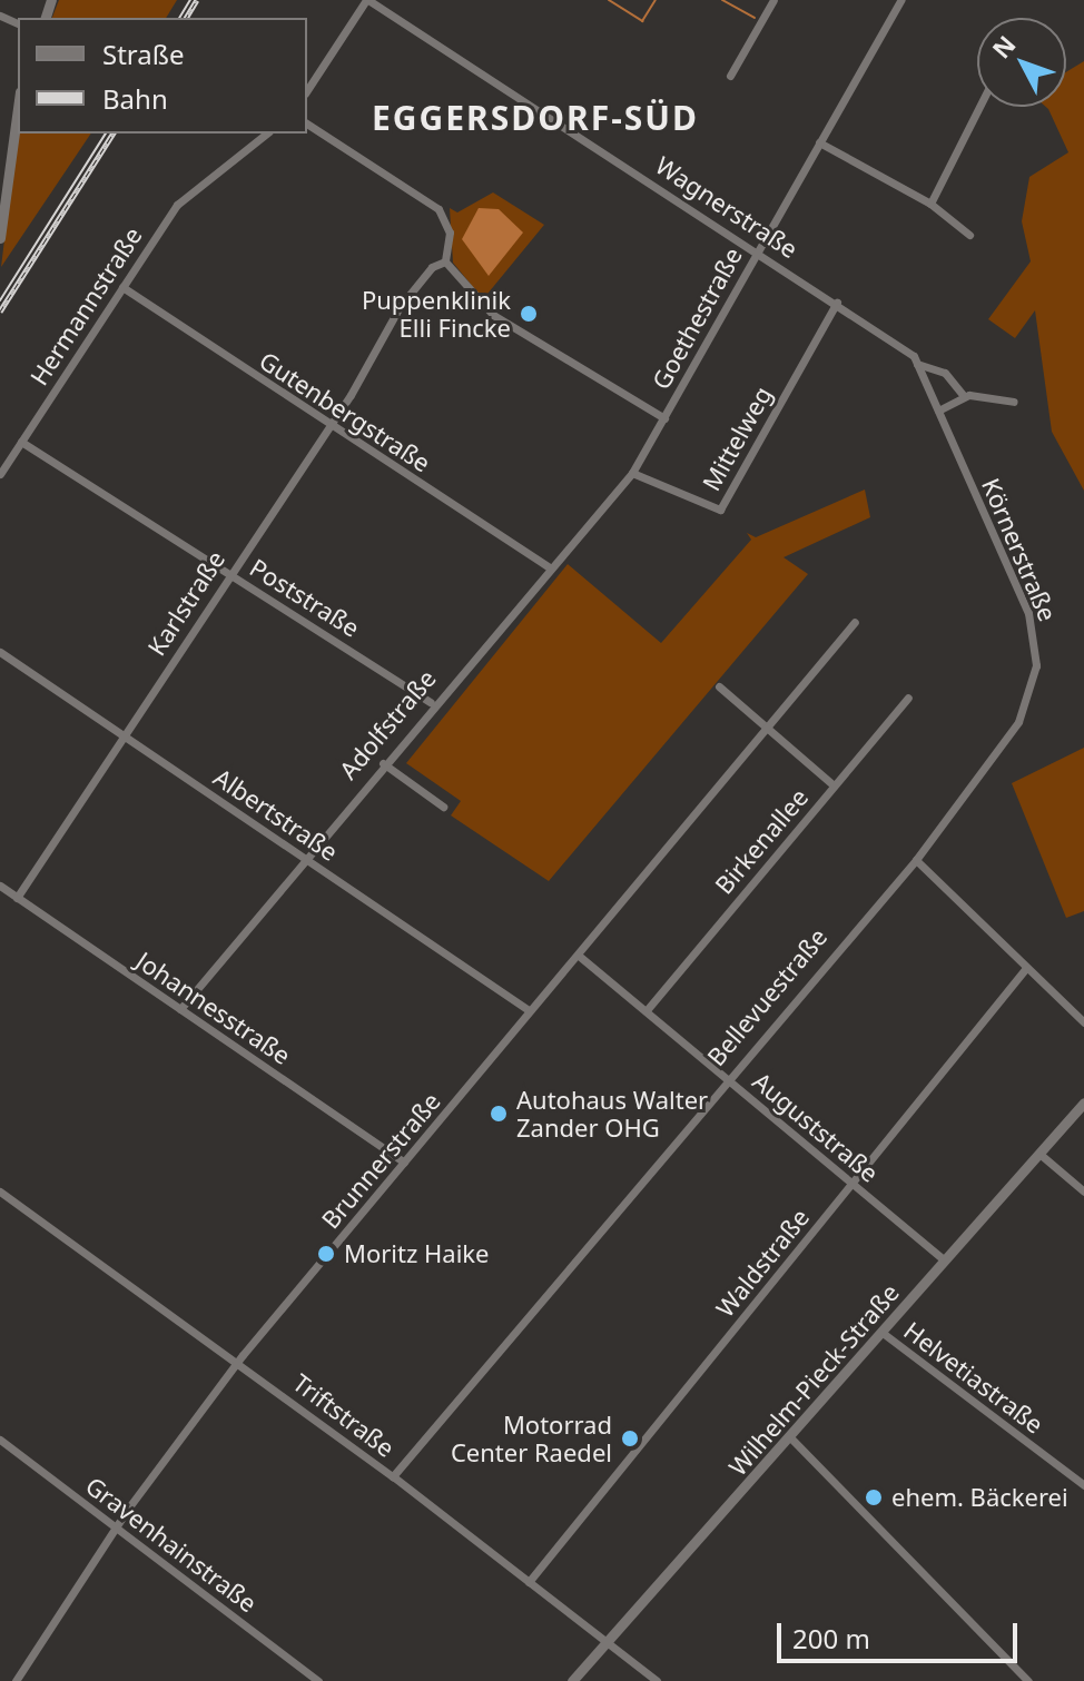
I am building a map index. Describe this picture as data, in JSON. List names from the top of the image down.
{
  "streets": {
    "street": [
      "Wagnerstraße",
      "Hermannstraße",
      "Goethestraße",
      "Gutenbergstraße",
      "Mittelweg",
      "Körnerstraße",
      "Poststraße",
      "Karlstraße",
      "Adolfstraße",
      "Albertstraße",
      "Birkenallee",
      "Bellevuestraße",
      "Johannesstraße",
      "Auguststraße",
      "Brunnerstraße",
      "Waldstraße",
      "Helvetiastraße",
      "Wilhelm-Pieck-Straße",
      "Triftstraße",
      "Gravenhainstraße"
    ]
  },
  "crossings": [
    ["Wagnerstraße", "Goethestraße"],
    ["Wagnerstraße", "Mittelweg"],
    ["Wagnerstraße", "Körnerstraße"],
    ["Hermannstraße", "Gutenbergstraße"],
    ["Hermannstraße", "Poststraße"],
    ["Goethestraße", "Mittelweg"],
    ["Goethestraße", "Adolfstraße"],
    ["Gutenbergstraße", "Karlstraße"],
    ["Gutenbergstraße", "Adolfstraße"],
    ["Mittelweg", "Adolfstraße"],
    ["Körnerstraße", "Bellevuestraße"],
    ["Poststraße", "Karlstraße"],
    ["Poststraße", "Adolfstraße"],
    ["Karlstraße", "Albertstraße"],
    ["Karlstraße", "Johannesstraße"],
    ["Adolfstraße", "Albertstraße"],
    ["Adolfstraße", "Johannesstraße"],
    ["Albertstraße", "Brunnerstraße"],
    ["Birkenallee", "Auguststraße"],
    ["Bellevuestraße", "Auguststraße"],
    ["Bellevuestraße", "Triftstraße"],
    ["Johannesstraße", "Brunnerstraße"],
    ["Auguststraße", "Brunnerstraße"],
    ["Auguststraße", "Waldstraße"],
    ["Auguststraße", "Wilhelm-Pieck-Straße"],
    ["Brunnerstraße", "Triftstraße"],
    ["Brunnerstraße", "Gravenhainstraße"],
    ["Waldstraße", "Triftstraße"],
    ["Helvetiastraße", "Wilhelm-Pieck-Straße"],
    ["Wilhelm-Pieck-Straße", "Triftstraße"]
  ],
  "districts": ["EGGERSDORF-SÜD"],
  "places": [
    "Puppenklinik Elli Fincke",
    "Autohaus Walter Zander OHG",
    "Moritz Haike",
    "Motorrad Center Raedel",
    "ehem. Bäckerei"
  ],
  "legend": ["Straße", "Bahn"],
  "scale_bar": "200 m",
  "north": "top left"
}
